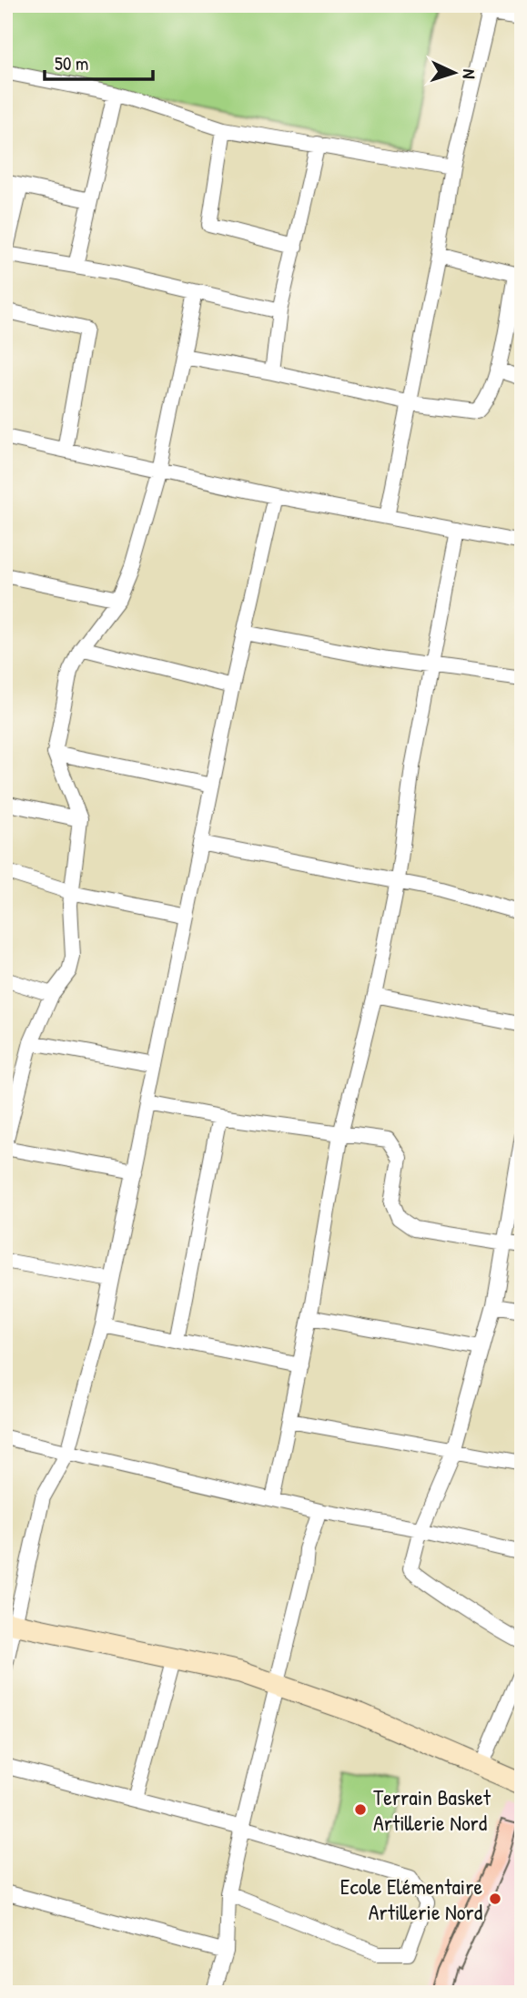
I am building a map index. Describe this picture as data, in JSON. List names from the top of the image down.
{
  "places": ["Terrain Basket Artillerie Nord", "Ecole Elémentaire Artillerie Nord"],
  "scale_bar": "50 m",
  "north": "right"
}
